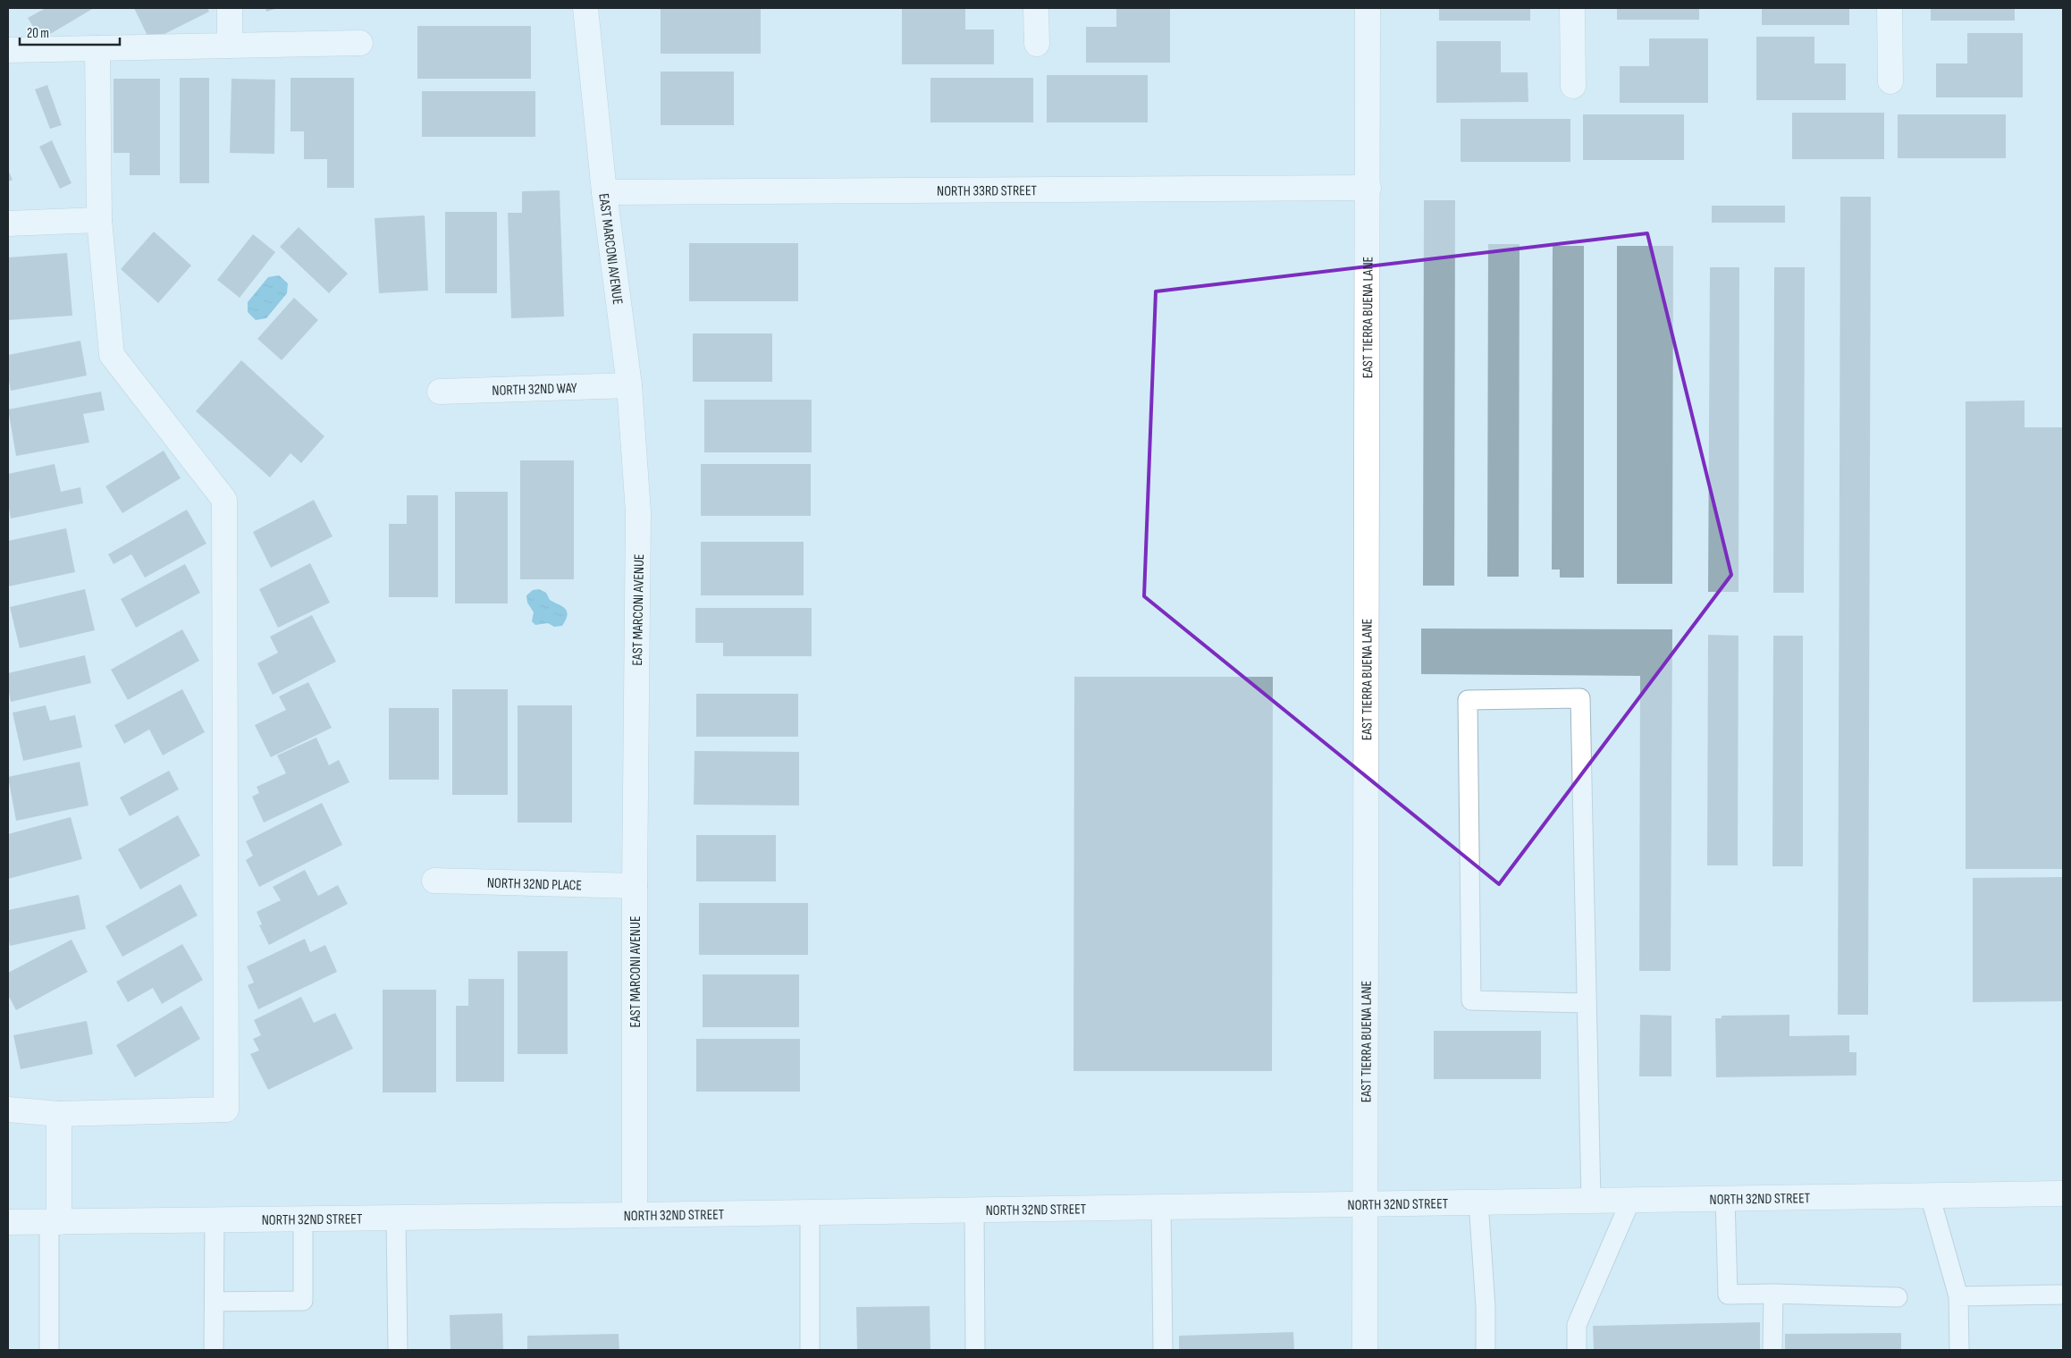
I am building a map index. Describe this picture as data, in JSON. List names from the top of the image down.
{
  "streets": {
    "street": [
      "NORTH 33RD STREET",
      "EAST MARCONI AVENUE",
      "EAST TIERRA BUENA LANE",
      "NORTH 32ND WAY",
      "NORTH 32ND PLACE",
      "NORTH 32ND STREET"
    ]
  },
  "crossings": [
    ["NORTH 33RD STREET", "EAST MARCONI AVENUE"],
    ["NORTH 33RD STREET", "EAST TIERRA BUENA LANE"],
    ["EAST MARCONI AVENUE", "NORTH 32ND WAY"],
    ["EAST MARCONI AVENUE", "NORTH 32ND PLACE"],
    ["EAST MARCONI AVENUE", "NORTH 32ND STREET"],
    ["EAST TIERRA BUENA LANE", "NORTH 32ND STREET"]
  ],
  "scale_bar": "20 m"
}
